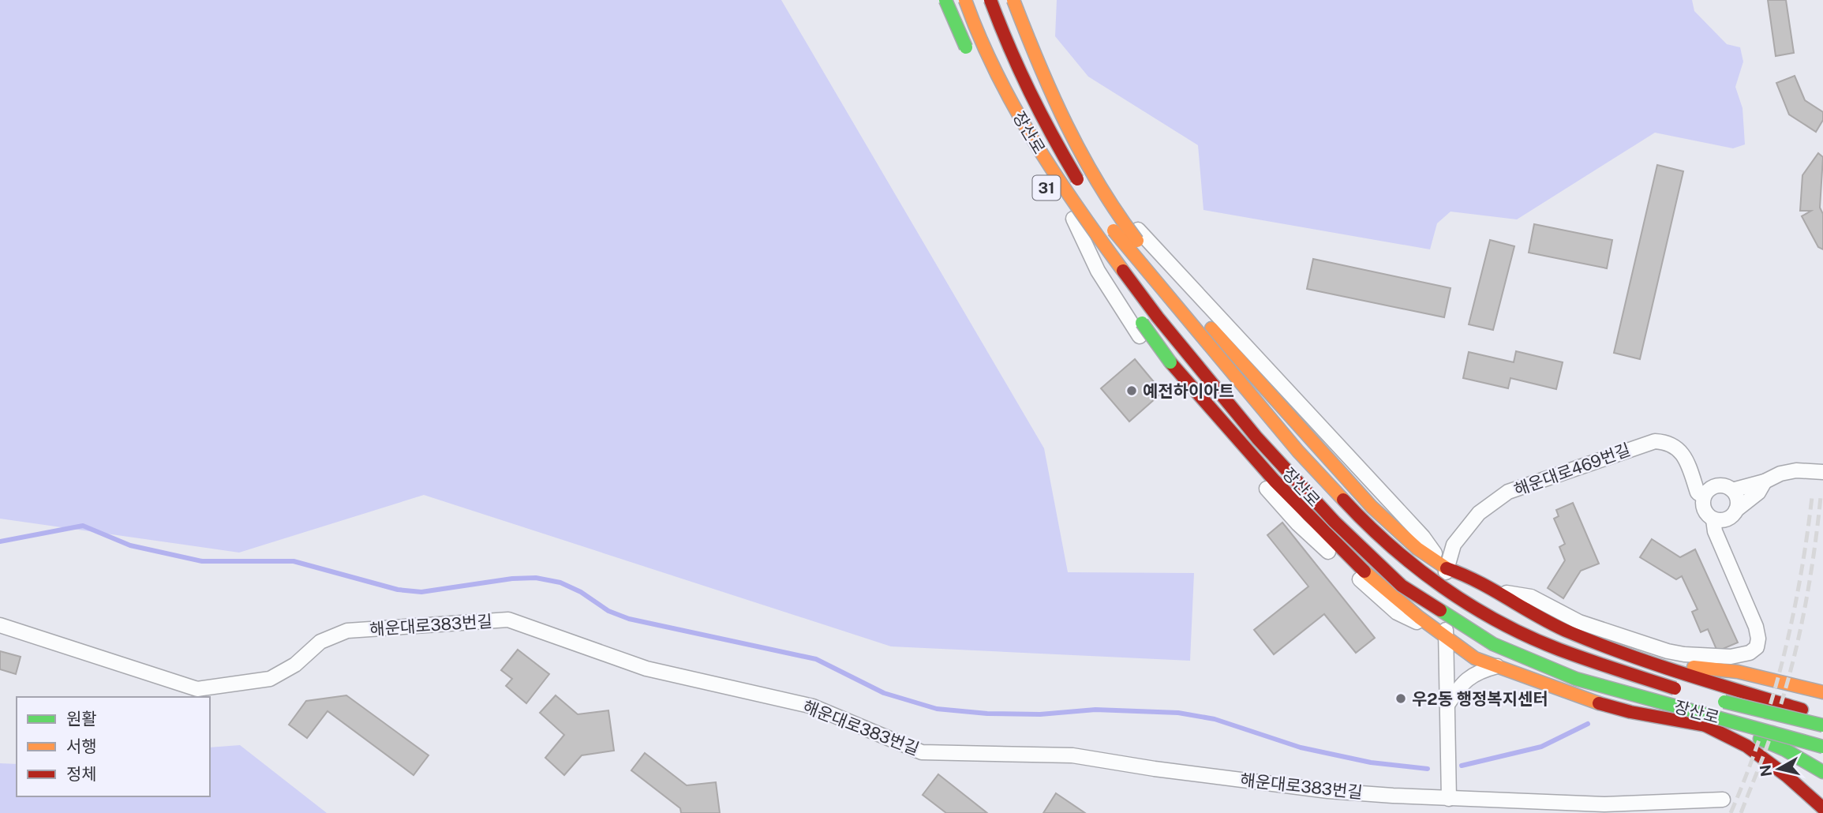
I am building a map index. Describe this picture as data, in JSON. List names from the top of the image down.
{
  "streets": {
    "main road": ["장산로", "31"],
    "street": ["해운대로469번길", "해운대로383번길"]
  },
  "crossings": [
    ["31", "해운대로469번길"],
    ["해운대로469번길", "해운대로383번길"]
  ],
  "places": ["예전하이아트", "우2동 행정복지센터"],
  "legend": ["원활", "서행", "정체"],
  "north": "left"
}
